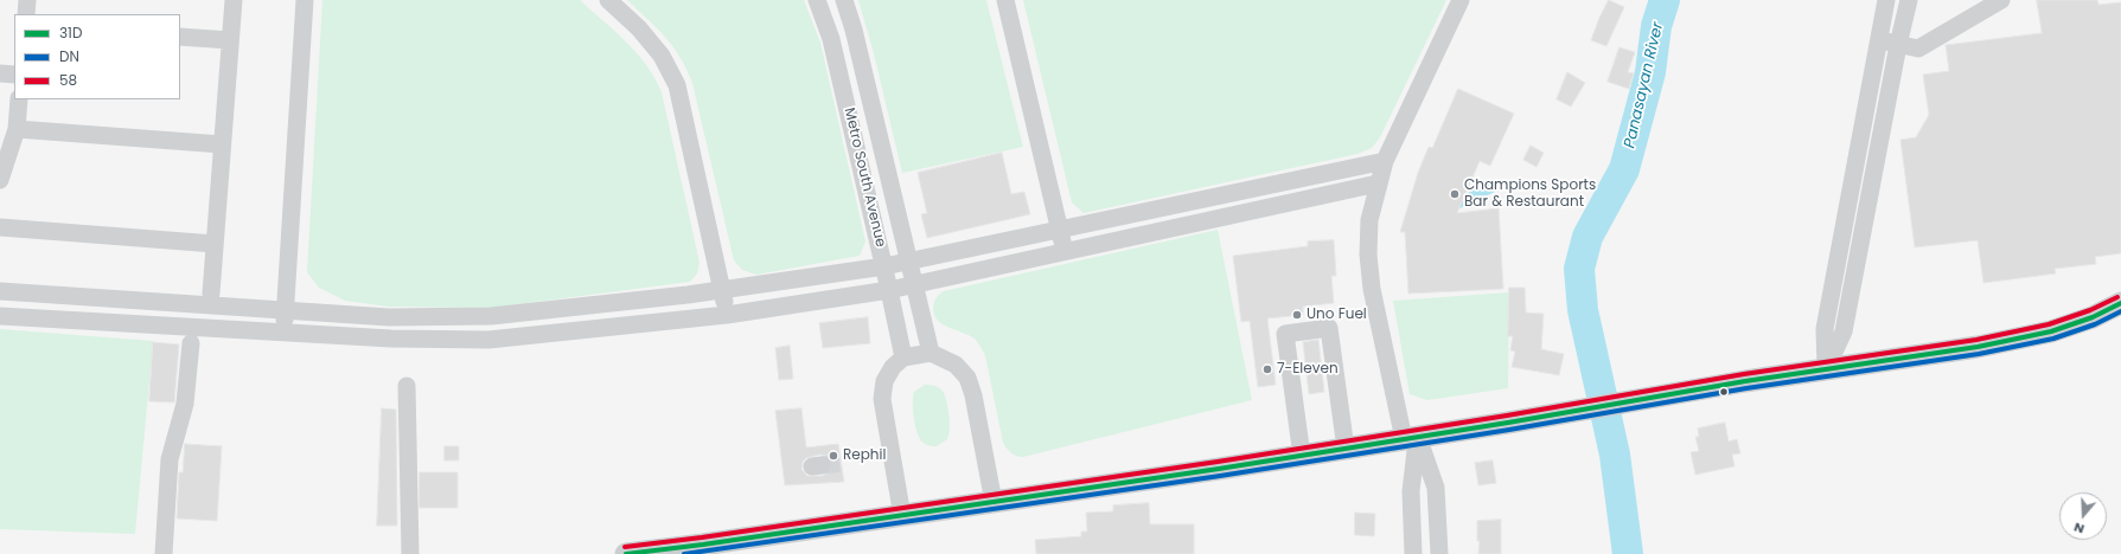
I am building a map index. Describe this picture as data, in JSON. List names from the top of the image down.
{
  "streets": {
    "street": ["Metro South Avenue"]
  },
  "water": ["Panasayan River"],
  "places": [
    "Champions Sports Bar & Restaurant",
    "Uno Fuel",
    "7-Eleven",
    "Rephil"
  ],
  "lines": ["transit line 58", "transit line 31D", "transit line DN"],
  "legend": ["31D", "DN", "58"],
  "north": "bottom"
}
